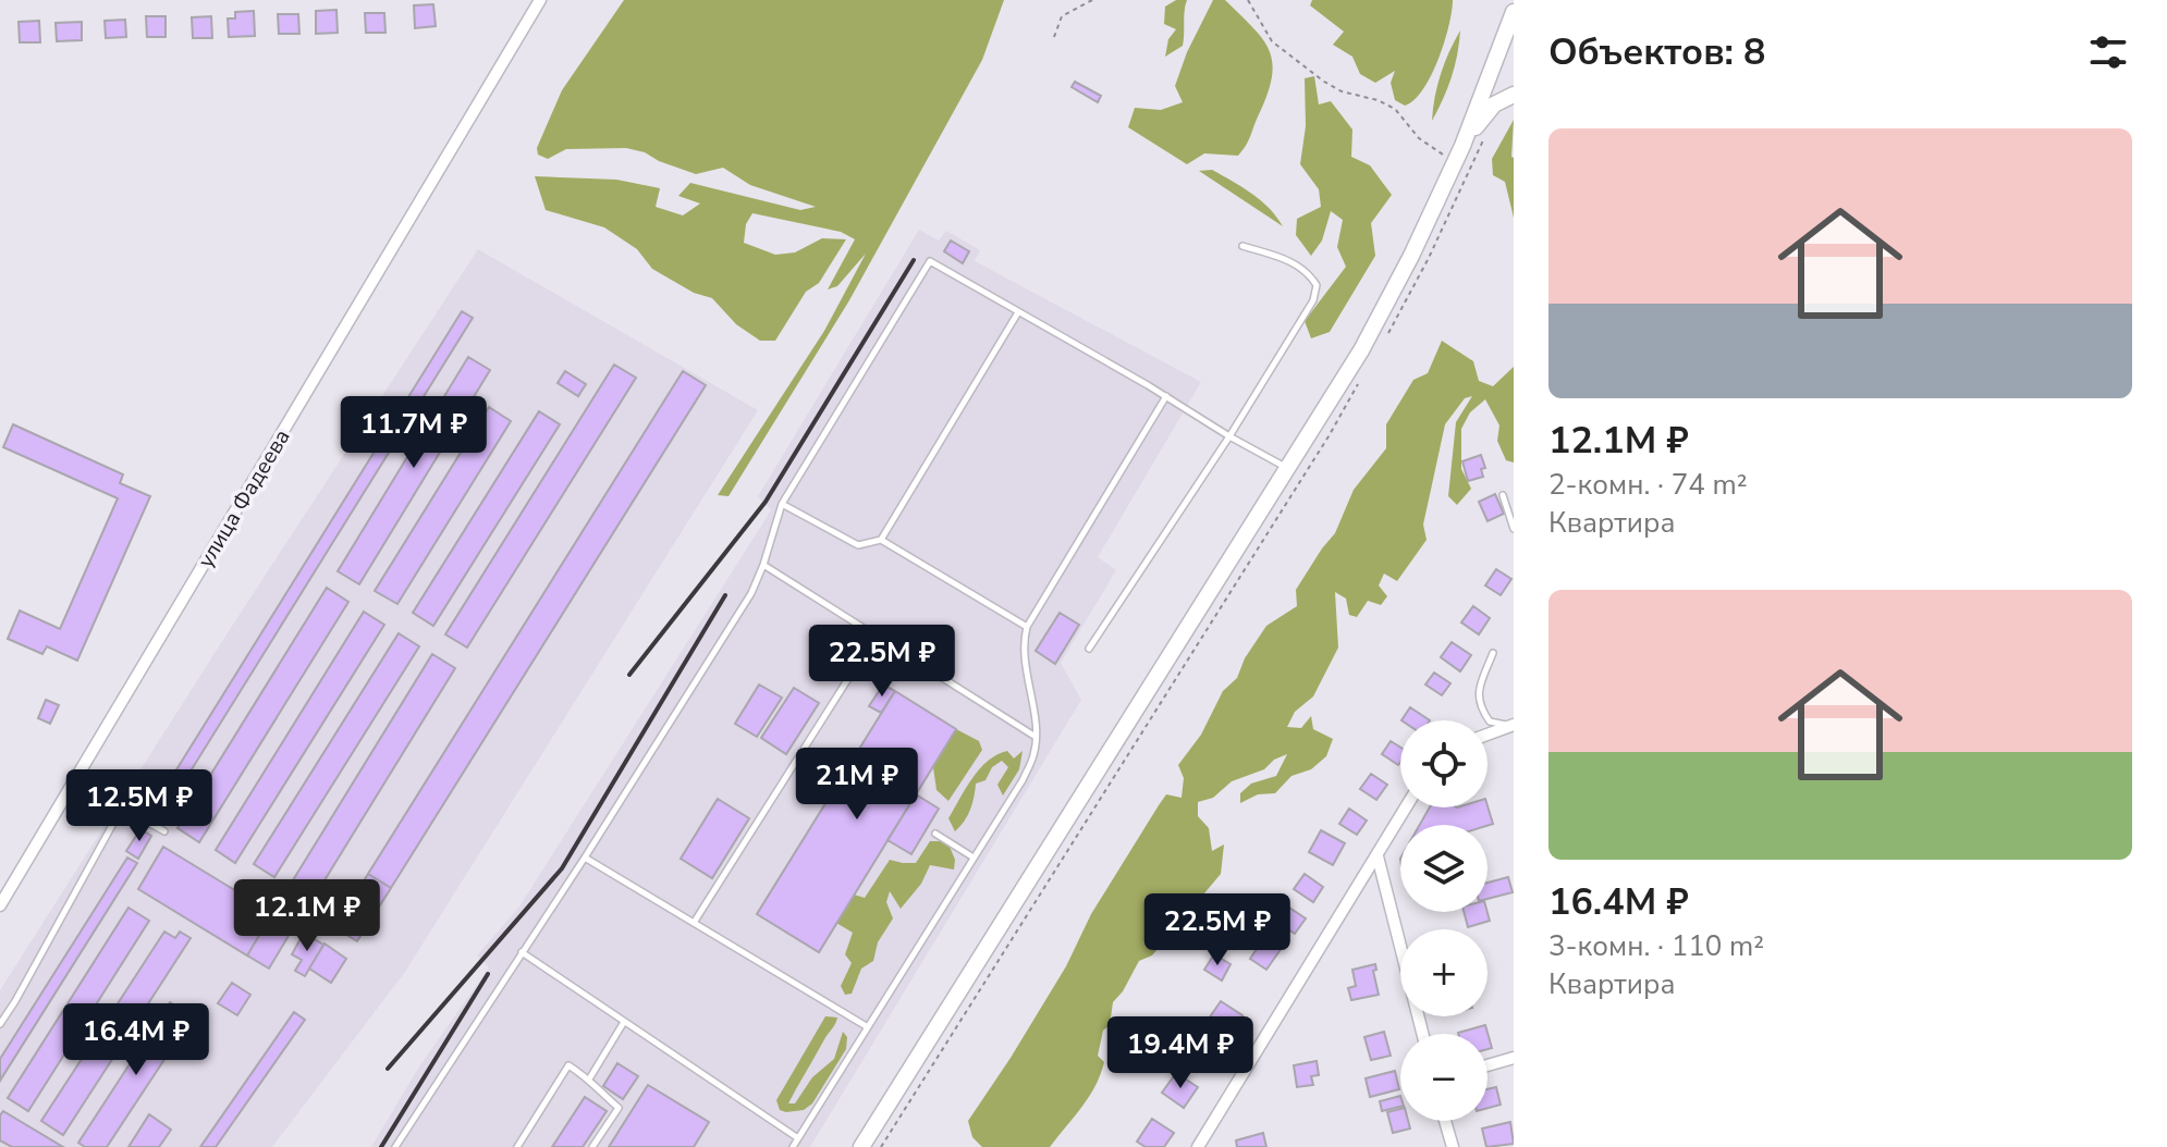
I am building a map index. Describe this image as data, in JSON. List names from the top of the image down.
{
  "streets": {
    "street": ["улица Фадеева"]
  },
  "page": {
    "heading": "Объектов: 8",
    "list": [
      {
        "name": "12.1M ₽",
        "note": "2-комн. · 74 m² · Квартира"
      },
      {
        "name": "16.4M ₽",
        "note": "3-комн. · 110 m² · Квартира"
      }
    ],
    "price": [
      "11.7M ₽",
      "22.5M ₽",
      "21M ₽",
      "12.5M ₽",
      "12.1M ₽",
      "22.5M ₽",
      "16.4M ₽",
      "19.4M ₽"
    ],
    "map_buttons": ["+", "−"]
  }
}
